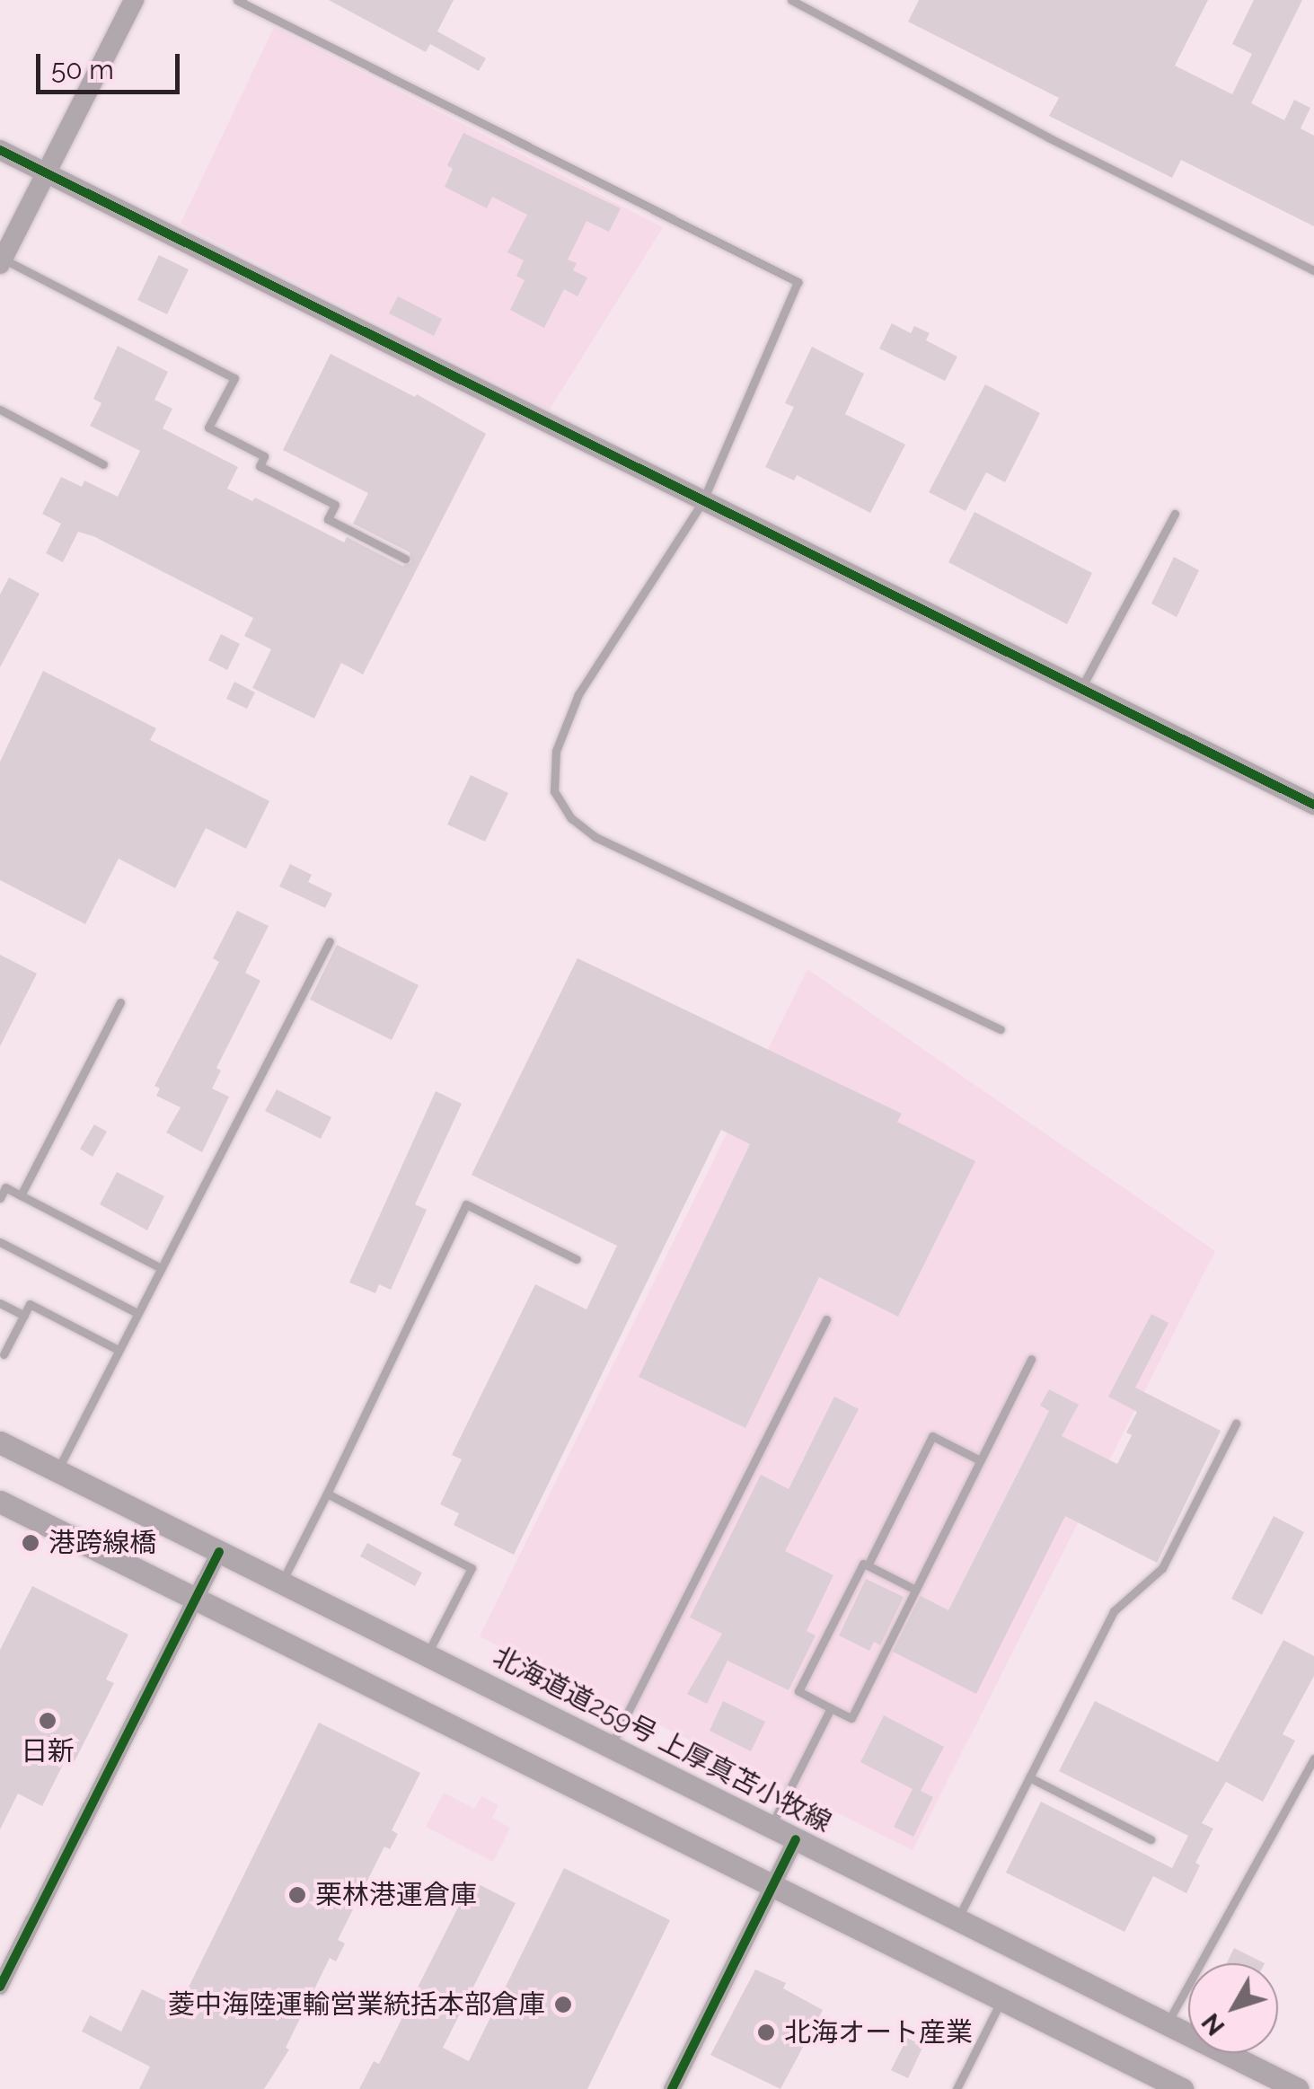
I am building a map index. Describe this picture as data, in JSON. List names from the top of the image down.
{
  "streets": {
    "main road": ["北海道道259号 上厚真苫小牧線"]
  },
  "places": [
    "港跨線橋",
    "日新",
    "栗林港運倉庫",
    "菱中海陸運輸営業統括本部倉庫",
    "北海オート産業"
  ],
  "scale_bar": "50 m",
  "north": "bottom left"
}
